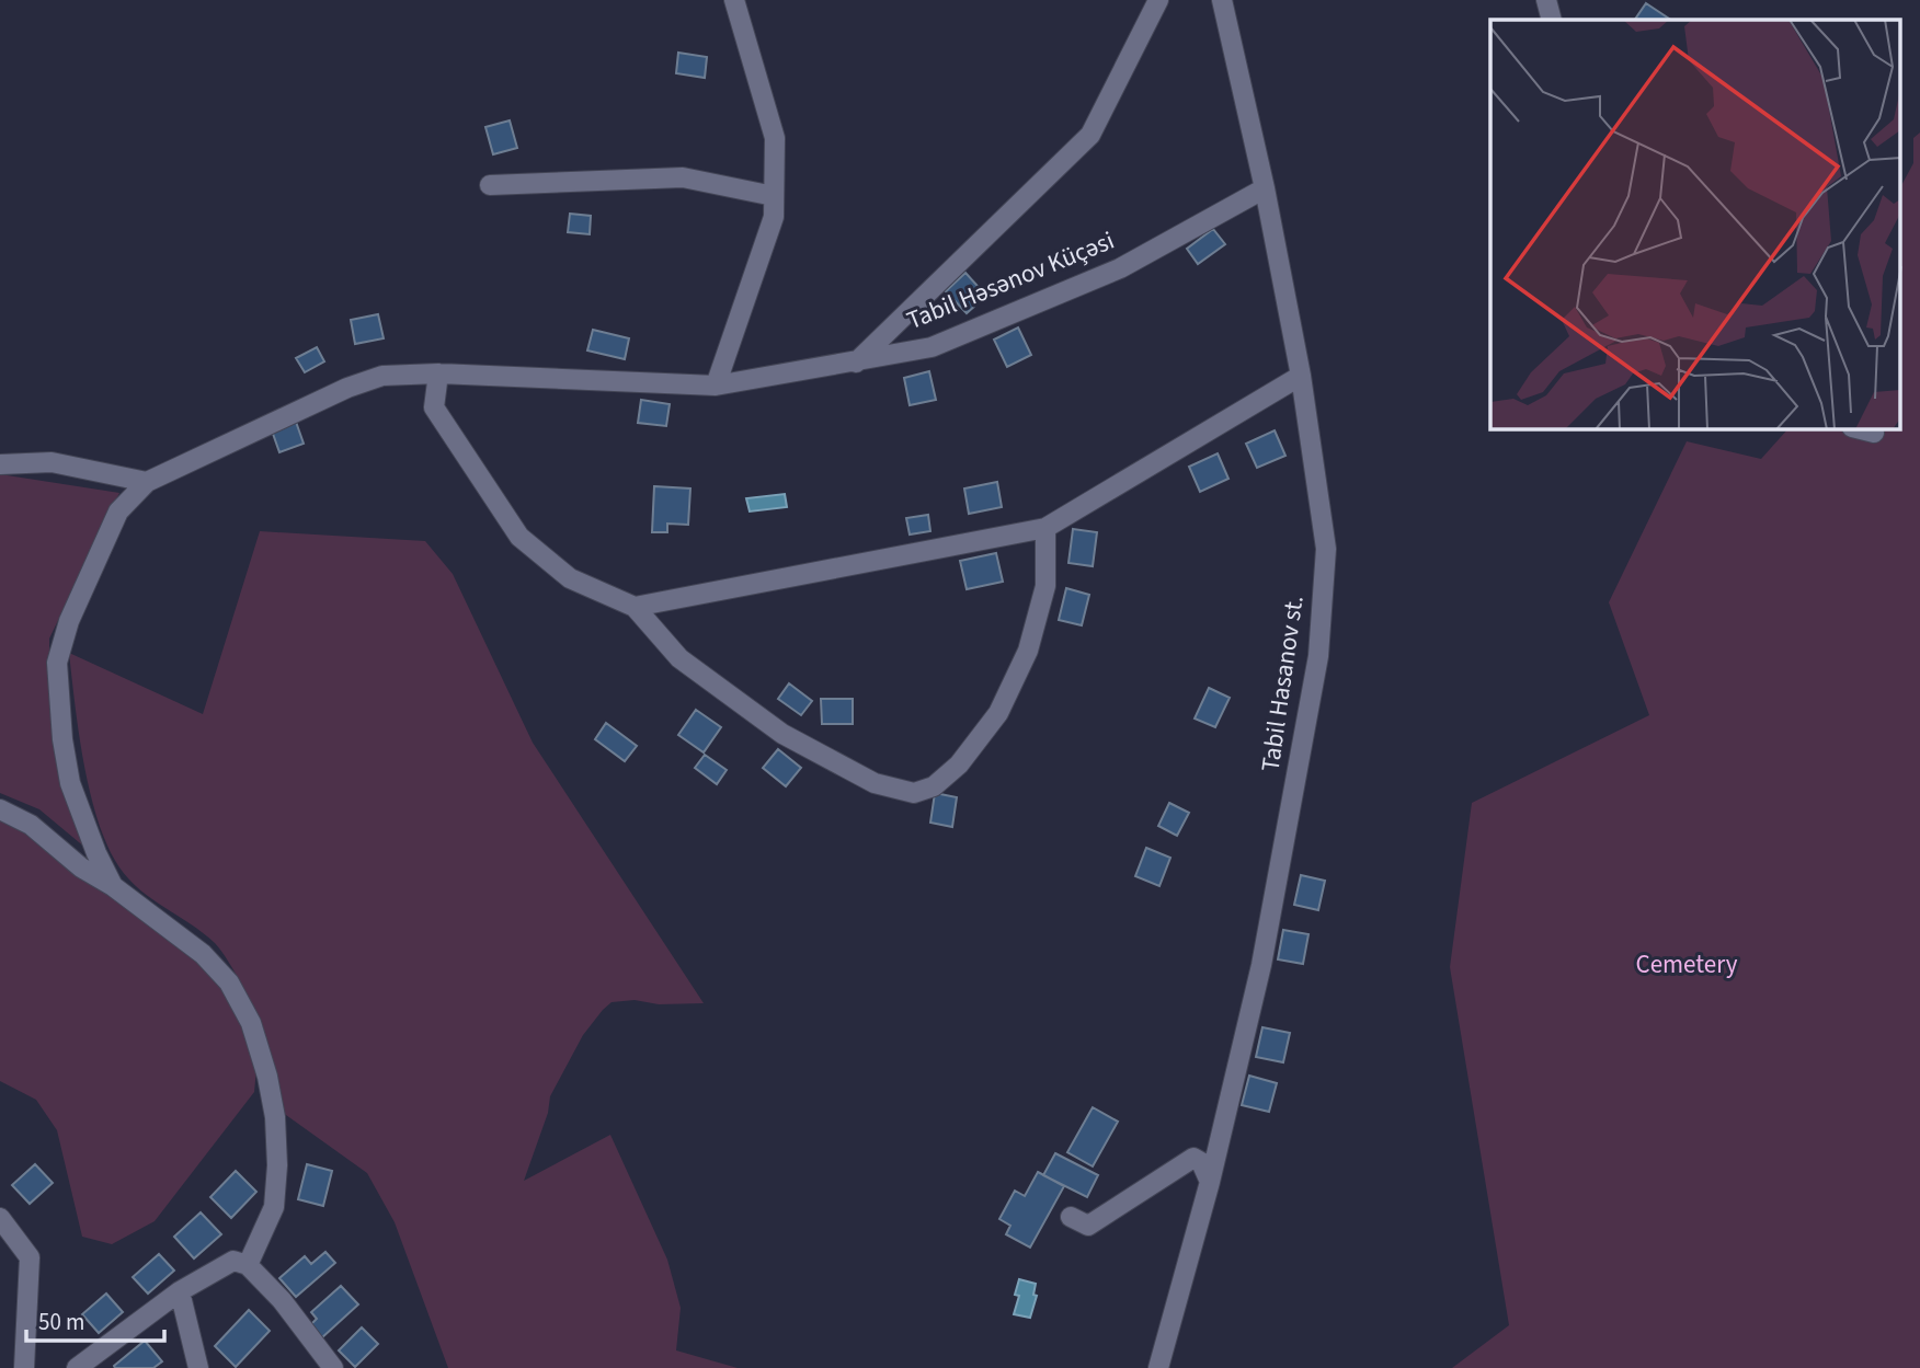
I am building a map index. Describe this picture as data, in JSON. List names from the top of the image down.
{
  "streets": {
    "street": ["Tabil Həsənov Küçəsi", "Tabil Hasanov st."]
  },
  "crossings": [
    ["Tabil Həsənov Küçəsi", "Tabil Hasanov st."]
  ],
  "parks": ["Cemetery"],
  "scale_bar": "50 m"
}
